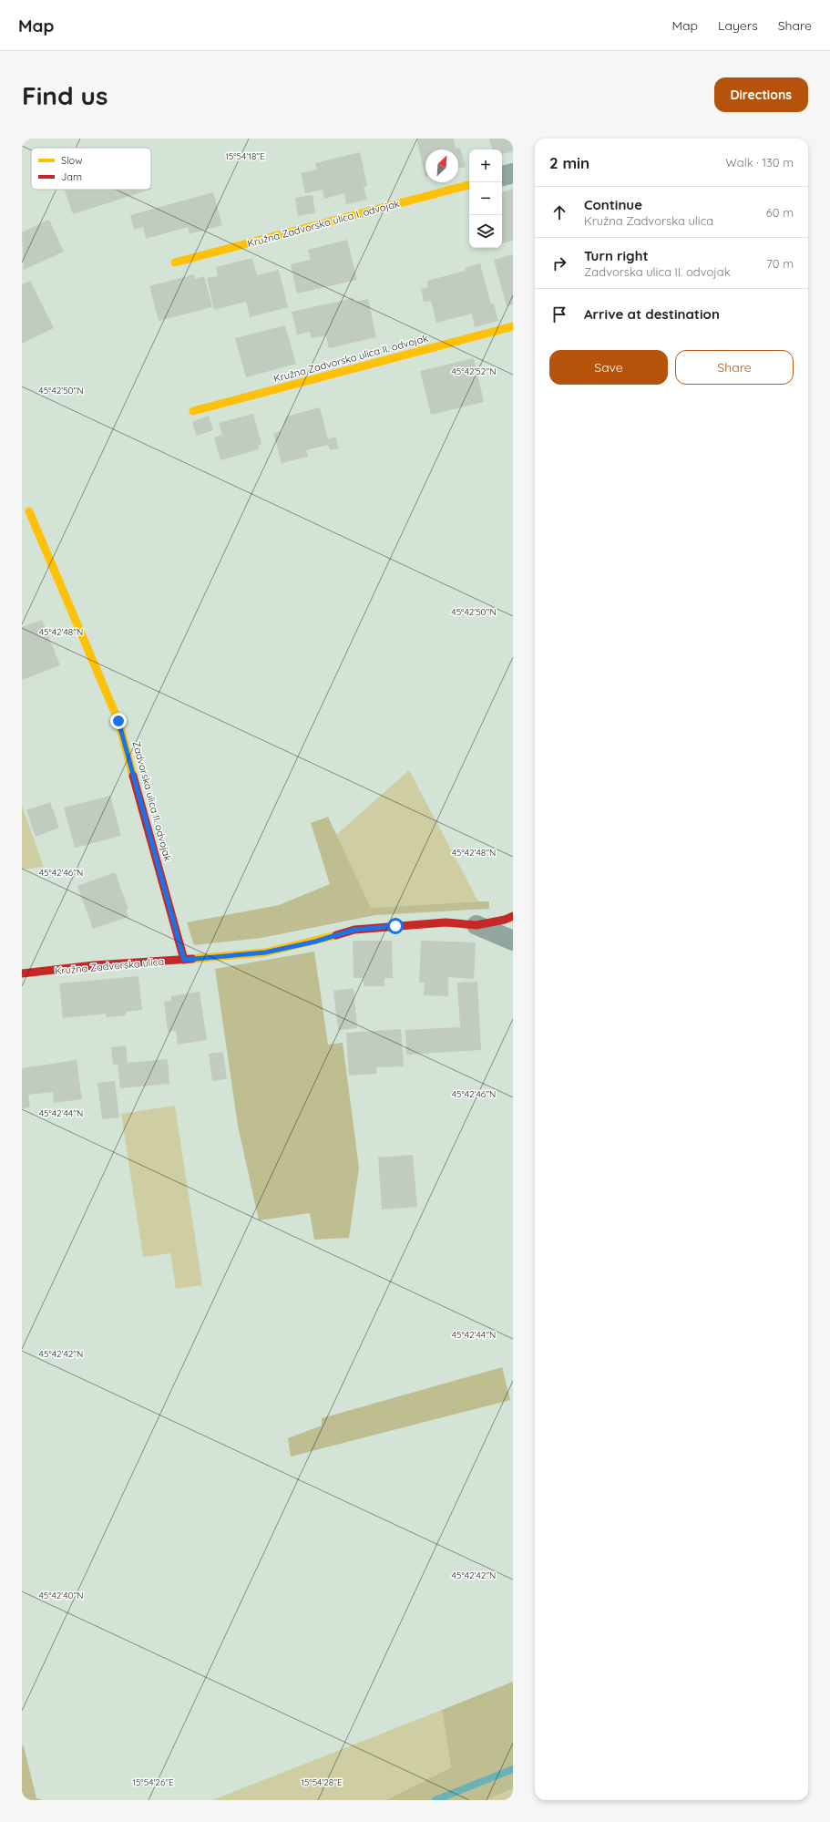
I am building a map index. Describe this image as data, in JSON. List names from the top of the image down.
{
  "streets": {
    "street": [
      "Kružna Zadvorska ulica I. odvojak",
      "Kružna Zadvorska ulica II. odvojak",
      "Zadvorska ulica II. odvojak",
      "Kružna Zadvorska ulica"
    ]
  },
  "crossings": [
    ["Zadvorska ulica II. odvojak", "Kružna Zadvorska ulica"]
  ],
  "legend": ["Slow", "Jam"],
  "north": "top right",
  "page": {
    "header": "Map",
    "nav": ["Map", "Layers", "Share"],
    "buttons": [
      "Directions",
      ["Save", "Share"]
    ],
    "title": "Find us",
    "heading": ["2 min", "Walk · 130 m"],
    "map_buttons": ["+", "−"],
    "list": [
      ["Continue", "Kružna Zadvorska ulica", "60 m"],
      ["Turn right", "Zadvorska ulica II. odvojak", "70 m"],
      "Arrive at destination"
    ]
  },
  "coordinates": [
    "15°54'18\"E",
    "45°42'52\"N",
    "45°42'50\"N",
    "45°42'48\"N",
    "45°42'46\"N",
    "45°42'44\"N",
    "45°42'42\"N",
    "45°42'40\"N",
    "15°54'26\"E",
    "15°54'28\"E"
  ]
}
